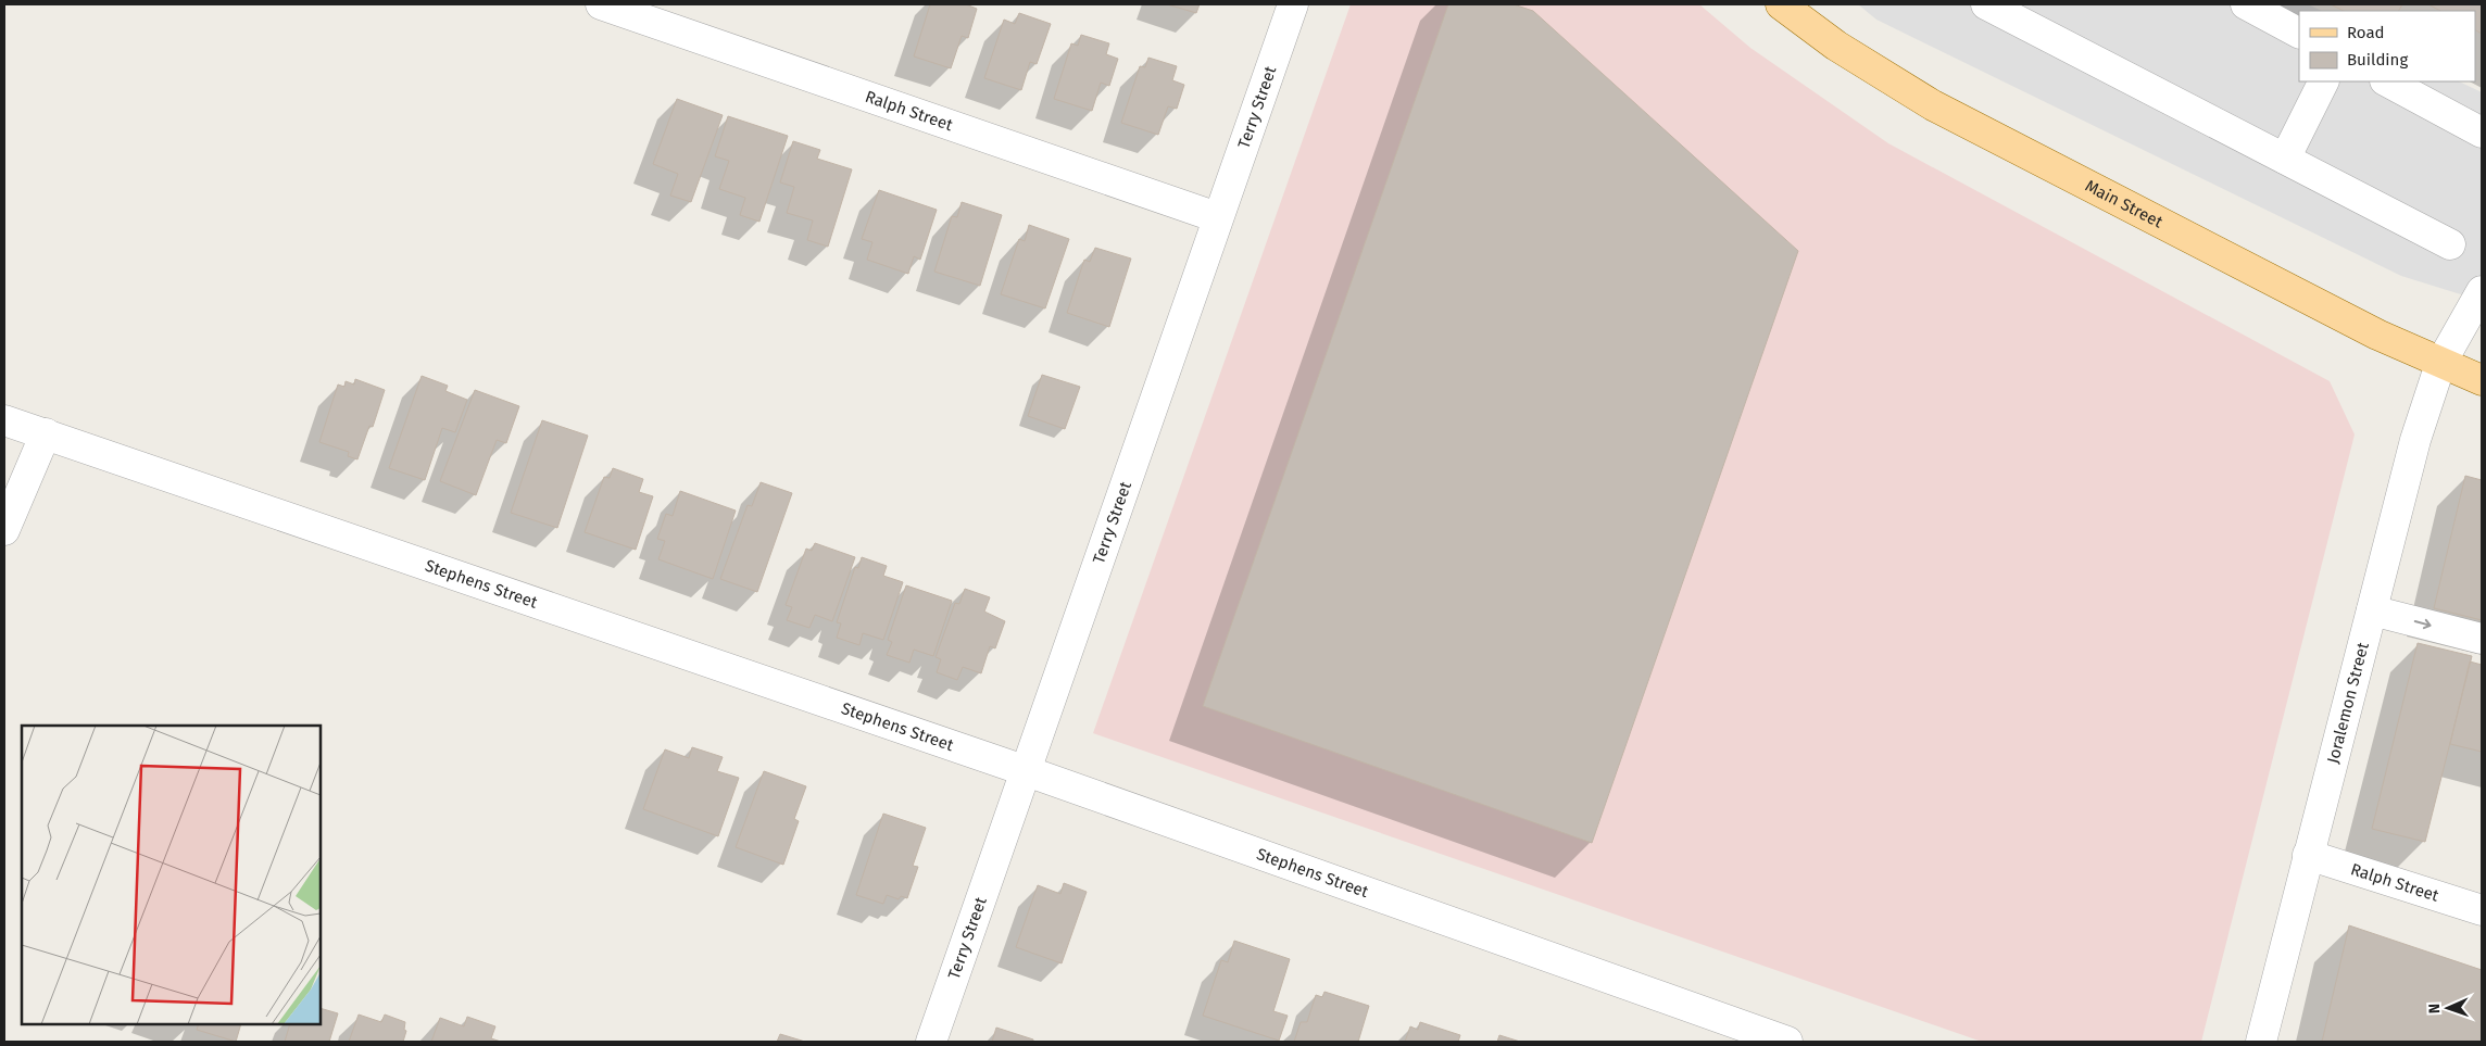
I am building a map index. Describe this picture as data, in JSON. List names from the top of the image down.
{
  "streets": {
    "main road": ["Main Street"],
    "street": [
      "Terry Street",
      "Ralph Street",
      "Stephens Street",
      "Joralemon Street"
    ]
  },
  "crossings": [
    ["Terry Street", "Ralph Street"],
    ["Terry Street", "Stephens Street"],
    ["Ralph Street", "Joralemon Street"],
    ["Main Street", "Joralemon Street"]
  ],
  "legend": ["Road", "Building"],
  "north": "left"
}
